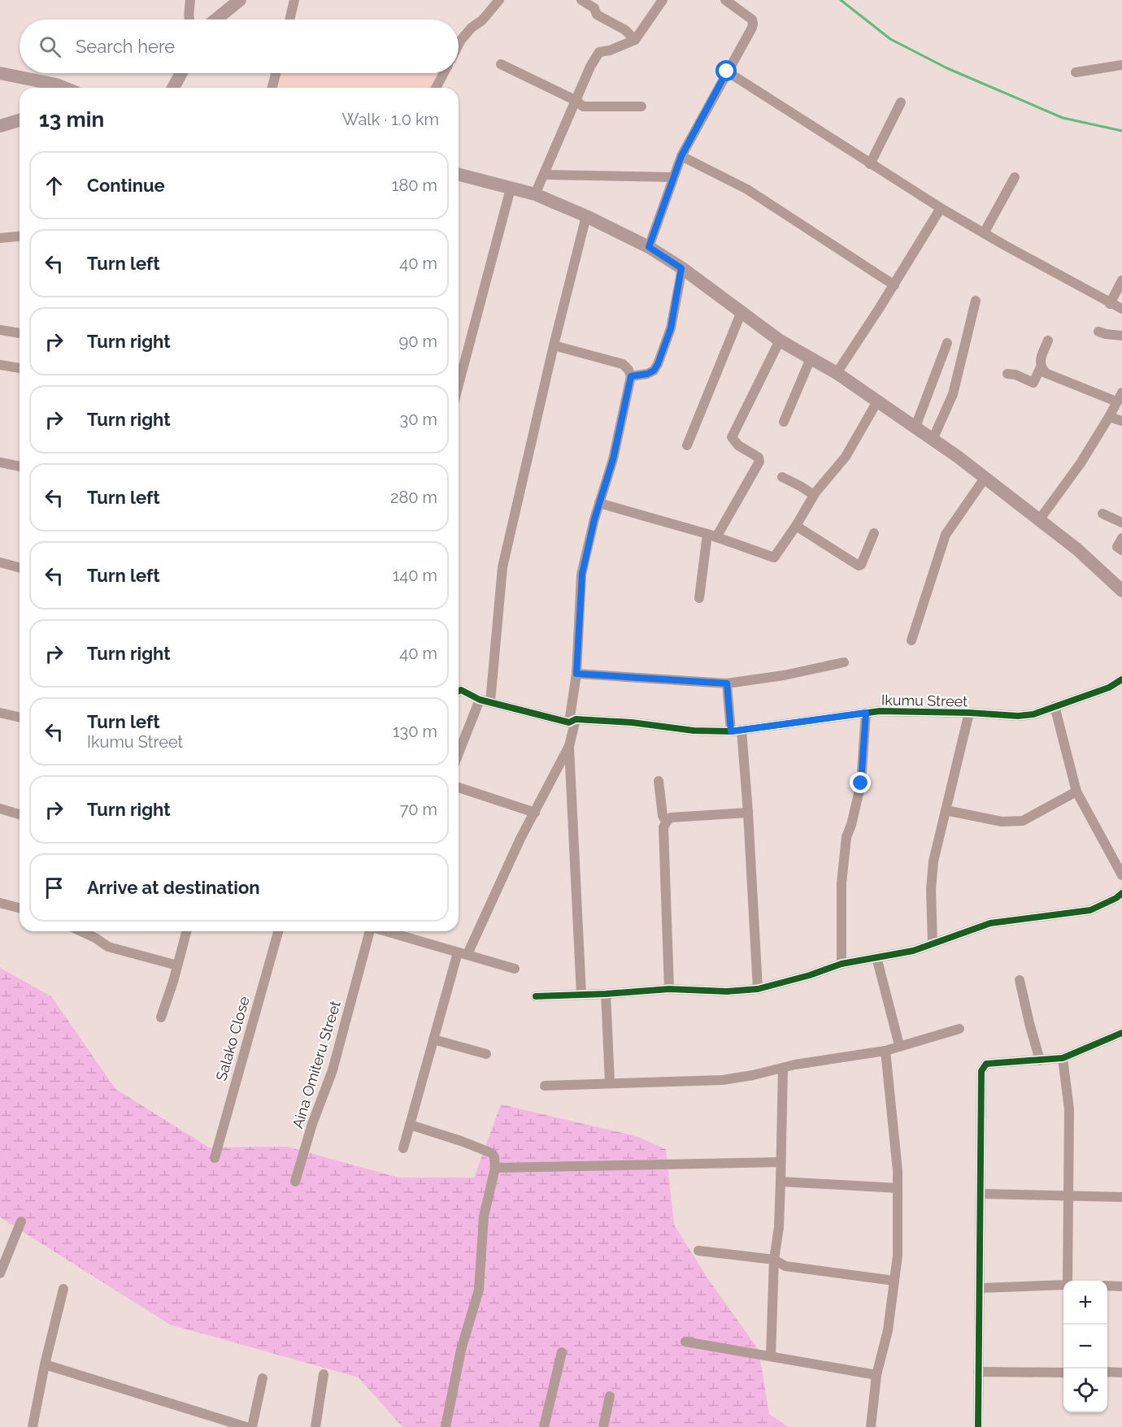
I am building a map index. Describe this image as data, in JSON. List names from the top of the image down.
{
  "streets": {
    "street": ["Ikumu Street", "Salako Close", "Aina Omiteru Street"]
  },
  "page": {
    "search": "Search here",
    "heading": ["13 min", "Walk · 1.0 km"],
    "list": [
      ["Continue", "180 m"],
      ["Turn left", "40 m"],
      ["Turn right", "90 m"],
      ["Turn right", "30 m"],
      ["Turn left", "280 m"],
      ["Turn left", "140 m"],
      ["Turn right", "40 m"],
      ["Turn left", "Ikumu Street", "130 m"],
      ["Turn right", "70 m"],
      "Arrive at destination"
    ],
    "map_buttons": ["+", "−"]
  }
}
